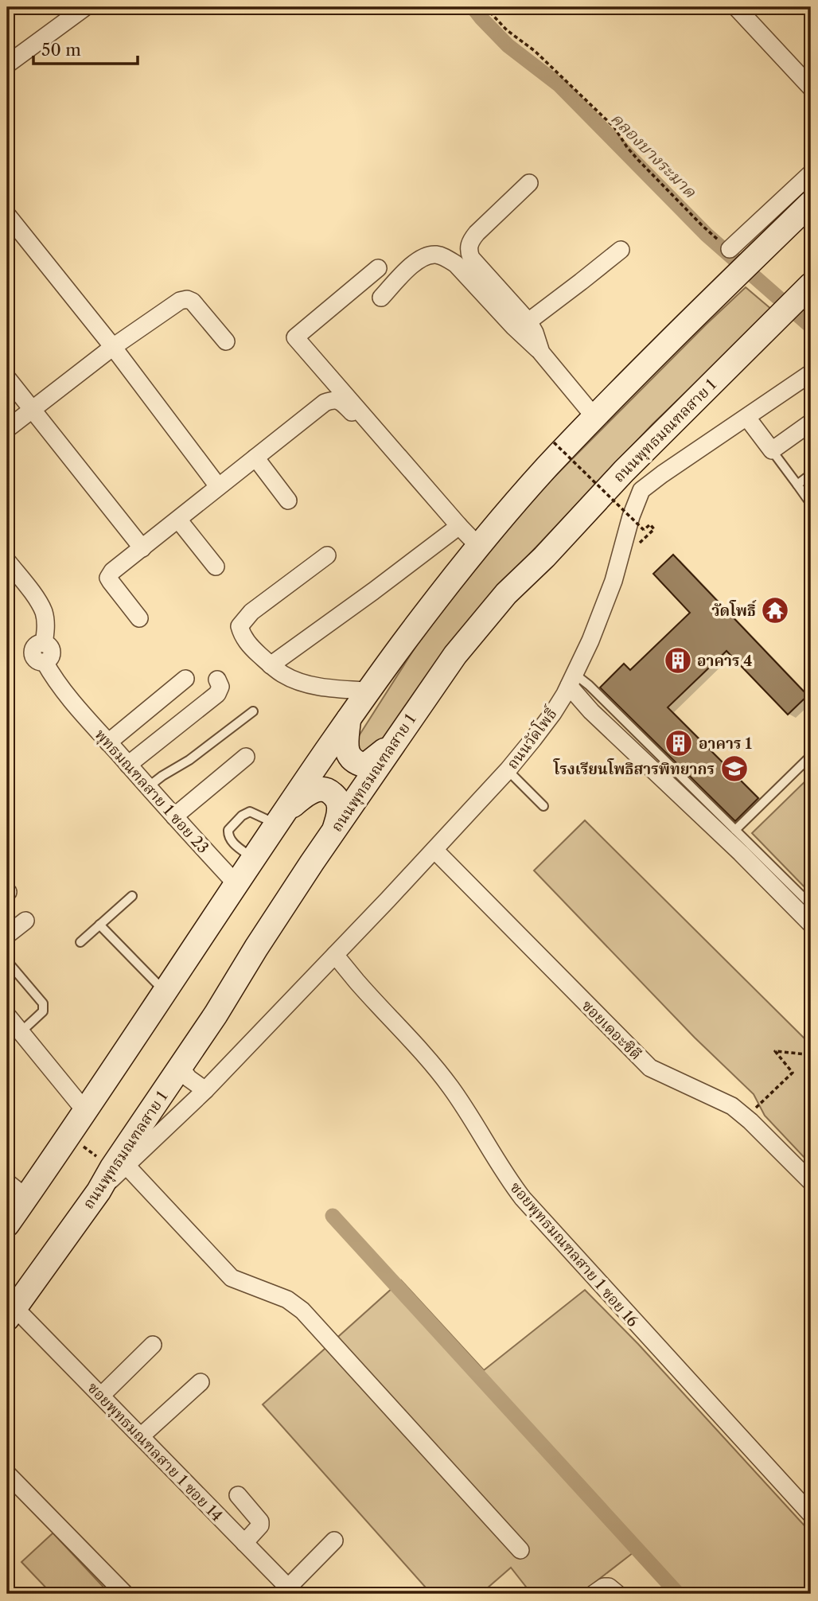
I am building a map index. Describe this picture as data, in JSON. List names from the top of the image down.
{
  "streets": {
    "main road": ["ถนนพุทธมณฑลสาย 1"],
    "street": [
      "ถนนวัดโพธิ์",
      "พุทธมณฑลสาย 1 ซอย 23",
      "ซอยเดอะซิตี",
      "ซอยพุทธมณฑลสาย 1 ซอย 16",
      "ซอยพุทธมณฑลสาย 1 ซอย 14"
    ]
  },
  "crossings": [
    ["ถนนพุทธมณฑลสาย 1", "ถนนวัดโพธิ์"],
    ["ถนนพุทธมณฑลสาย 1", "ซอยพุทธมณฑลสาย 1 ซอย 14"],
    ["ถนนวัดโพธิ์", "ซอยเดอะซิตี"],
    ["ถนนวัดโพธิ์", "ซอยพุทธมณฑลสาย 1 ซอย 16"]
  ],
  "water": ["คลองบางระมาด"],
  "places": {
    "temple": ["วัดโพธิ์"],
    "building": ["อาคาร 4", "อาคาร 1"],
    "school or university": ["โรงเรียนโพธิสารพิทยากร"]
  },
  "scale_bar": "50 m"
}
